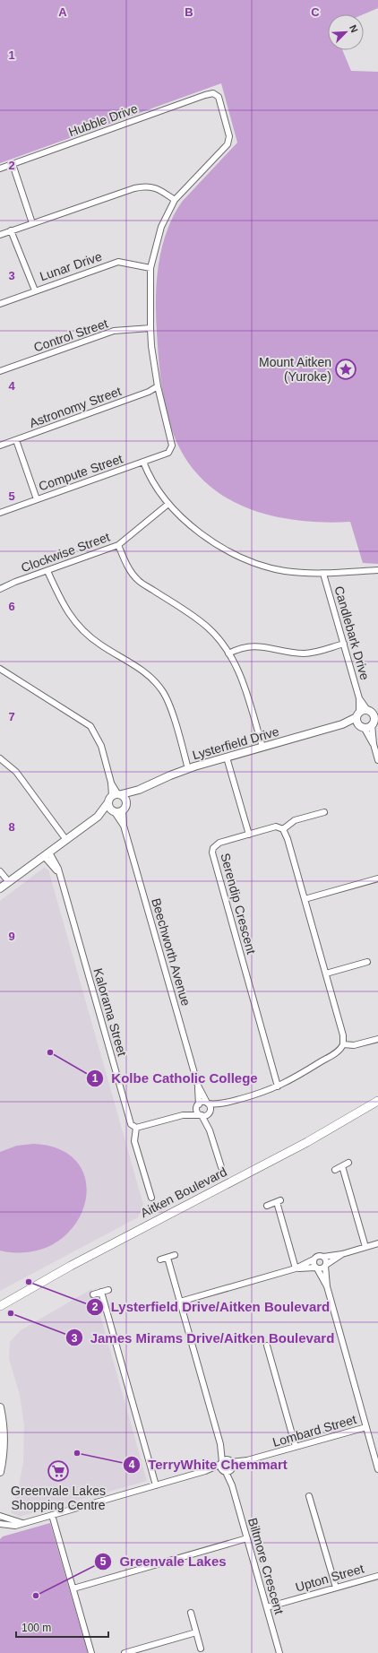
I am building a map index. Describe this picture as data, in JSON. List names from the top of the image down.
{
  "streets": {
    "main road": ["Aitken Boulevard"],
    "street": [
      "Hubble Drive",
      "Lunar Drive",
      "Control Street",
      "Astronomy Street",
      "Compute Street",
      "Clockwise Street",
      "Candlebark Drive",
      "Lysterfield Drive",
      "Serendip Crescent",
      "Beechworth Avenue",
      "Kalorama Street",
      "Lombard Street",
      "Biltmore Crescent",
      "Upton Street"
    ]
  },
  "crossings": [
    ["Astronomy Street", "Compute Street"],
    ["Candlebark Drive", "Lysterfield Drive"],
    ["Lysterfield Drive", "Beechworth Avenue"],
    ["Lombard Street", "Biltmore Crescent"],
    ["Biltmore Crescent", "Upton Street"]
  ],
  "places": {
    "place": ["Mount Aitken (Yuroke)"],
    "other": [
      "Kolbe Catholic College",
      "Lysterfield Drive/Aitken Boulevard",
      "James Mirams Drive/Aitken Boulevard",
      "TerryWhite Chemmart",
      "Greenvale Lakes"
    ],
    "supermarket": ["Greenvale Lakes Shopping Centre"]
  },
  "scale_bar": "100 m",
  "north": "top right",
  "grid": {
    "columns": ["A", "B", "C"],
    "rows": [
      "1",
      "2",
      "3",
      "4",
      "5",
      "6",
      "7",
      "8",
      "9"
    ]
  }
}
